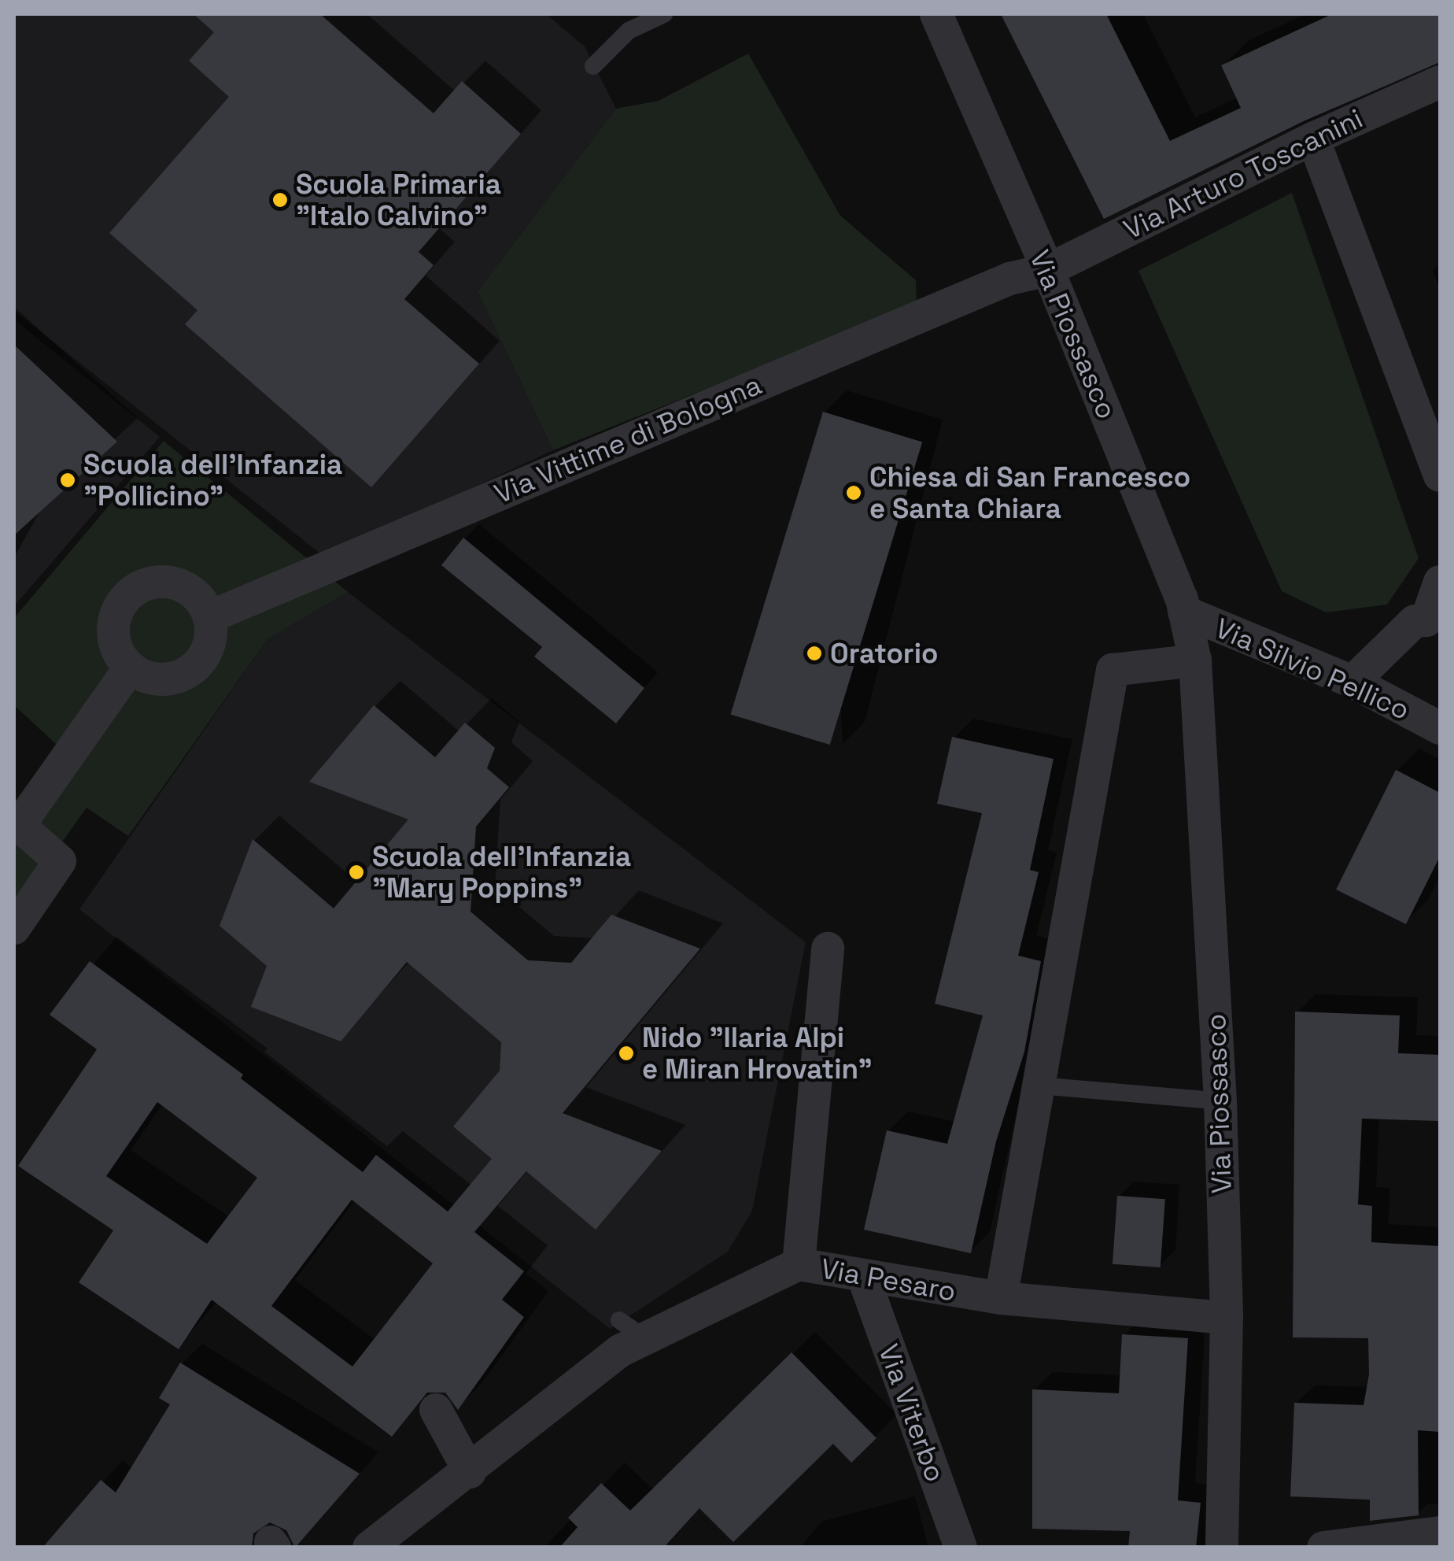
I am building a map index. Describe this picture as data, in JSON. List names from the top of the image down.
{
  "streets": {
    "street": [
      "Via Arturo Toscanini",
      "Via Piossasco",
      "Via Vittime di Bologna",
      "Via Silvio Pellico",
      "Via Pesaro",
      "Via Viterbo"
    ]
  },
  "crossings": [
    ["Via Arturo Toscanini", "Via Piossasco"],
    ["Via Arturo Toscanini", "Via Vittime di Bologna"],
    ["Via Piossasco", "Via Vittime di Bologna"],
    ["Via Piossasco", "Via Silvio Pellico"],
    ["Via Piossasco", "Via Pesaro"],
    ["Via Pesaro", "Via Viterbo"]
  ],
  "places": [
    "Scuola Primaria \"Italo Calvino\"",
    "Scuola dell'Infanzia \"Pollicino\"",
    "Chiesa di San Francesco e Santa Chiara",
    "Oratorio",
    "Scuola dell'Infanzia \"Mary Poppins\"",
    "Nido \"Ilaria Alpi e Miran Hrovatin\""
  ]
}
